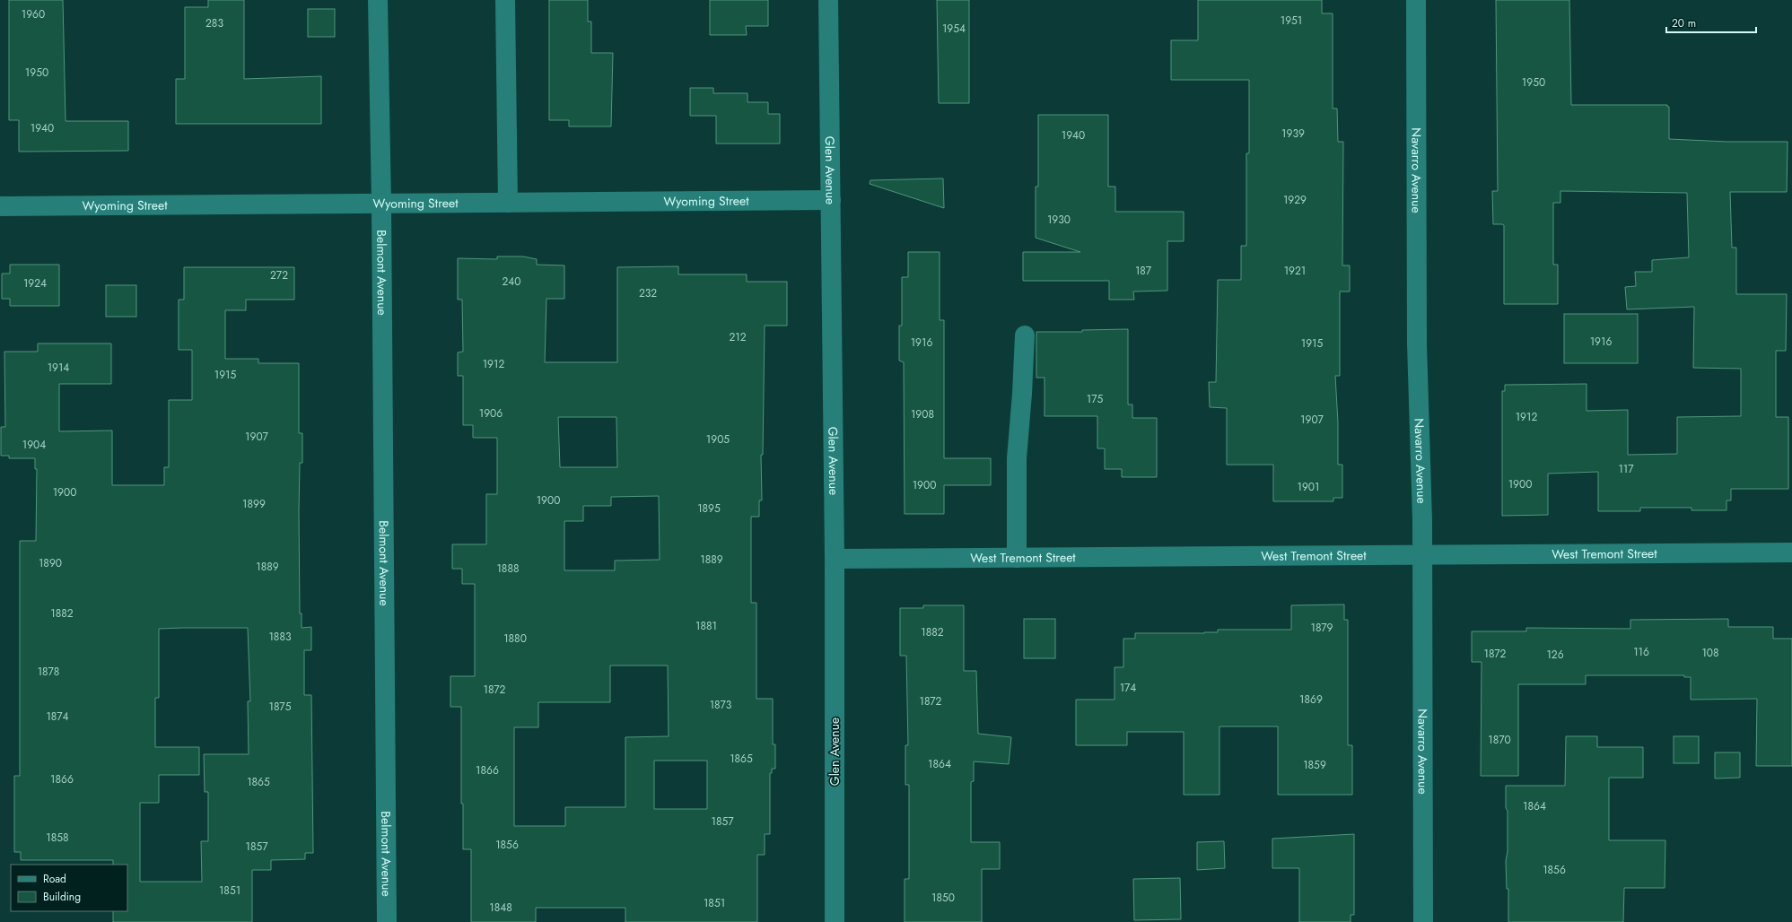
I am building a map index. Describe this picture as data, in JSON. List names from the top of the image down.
{
  "streets": {
    "street": [
      "Glen Avenue",
      "Navarro Avenue",
      "Wyoming Street",
      "Belmont Avenue",
      "West Tremont Street"
    ]
  },
  "crossings": [
    ["Glen Avenue", "Wyoming Street"],
    ["Glen Avenue", "West Tremont Street"],
    ["Navarro Avenue", "West Tremont Street"],
    ["Wyoming Street", "Belmont Avenue"]
  ],
  "house_numbers": [
    "1960",
    "1951",
    "283",
    "1954",
    "1950",
    "1950",
    "1940",
    "1939",
    "1940",
    "1929",
    "1930",
    "187",
    "1921",
    "272",
    "240",
    "1924",
    "232",
    "212",
    "1916",
    "1916",
    "1915",
    "1912",
    "1914",
    "1915",
    "175",
    "1906",
    "1908",
    "1912",
    "1907",
    "1907",
    "1905",
    "1904",
    "117",
    "1900",
    "1900",
    "1901",
    "1900",
    "1900",
    "1899",
    "1895",
    "1889",
    "1890",
    "1889",
    "1888",
    "1882",
    "1881",
    "1879",
    "1882",
    "1883",
    "1880",
    "116",
    "108",
    "1872",
    "126",
    "1878",
    "174",
    "1872",
    "1869",
    "1872",
    "1873",
    "1875",
    "1874",
    "1870",
    "1865",
    "1864",
    "1859",
    "1866",
    "1866",
    "1865",
    "1864",
    "1857",
    "1858",
    "1856",
    "1857",
    "1856",
    "1851",
    "1850",
    "1851",
    "1848"
  ],
  "legend": ["Road", "Building"],
  "scale_bar": "20 m"
}
